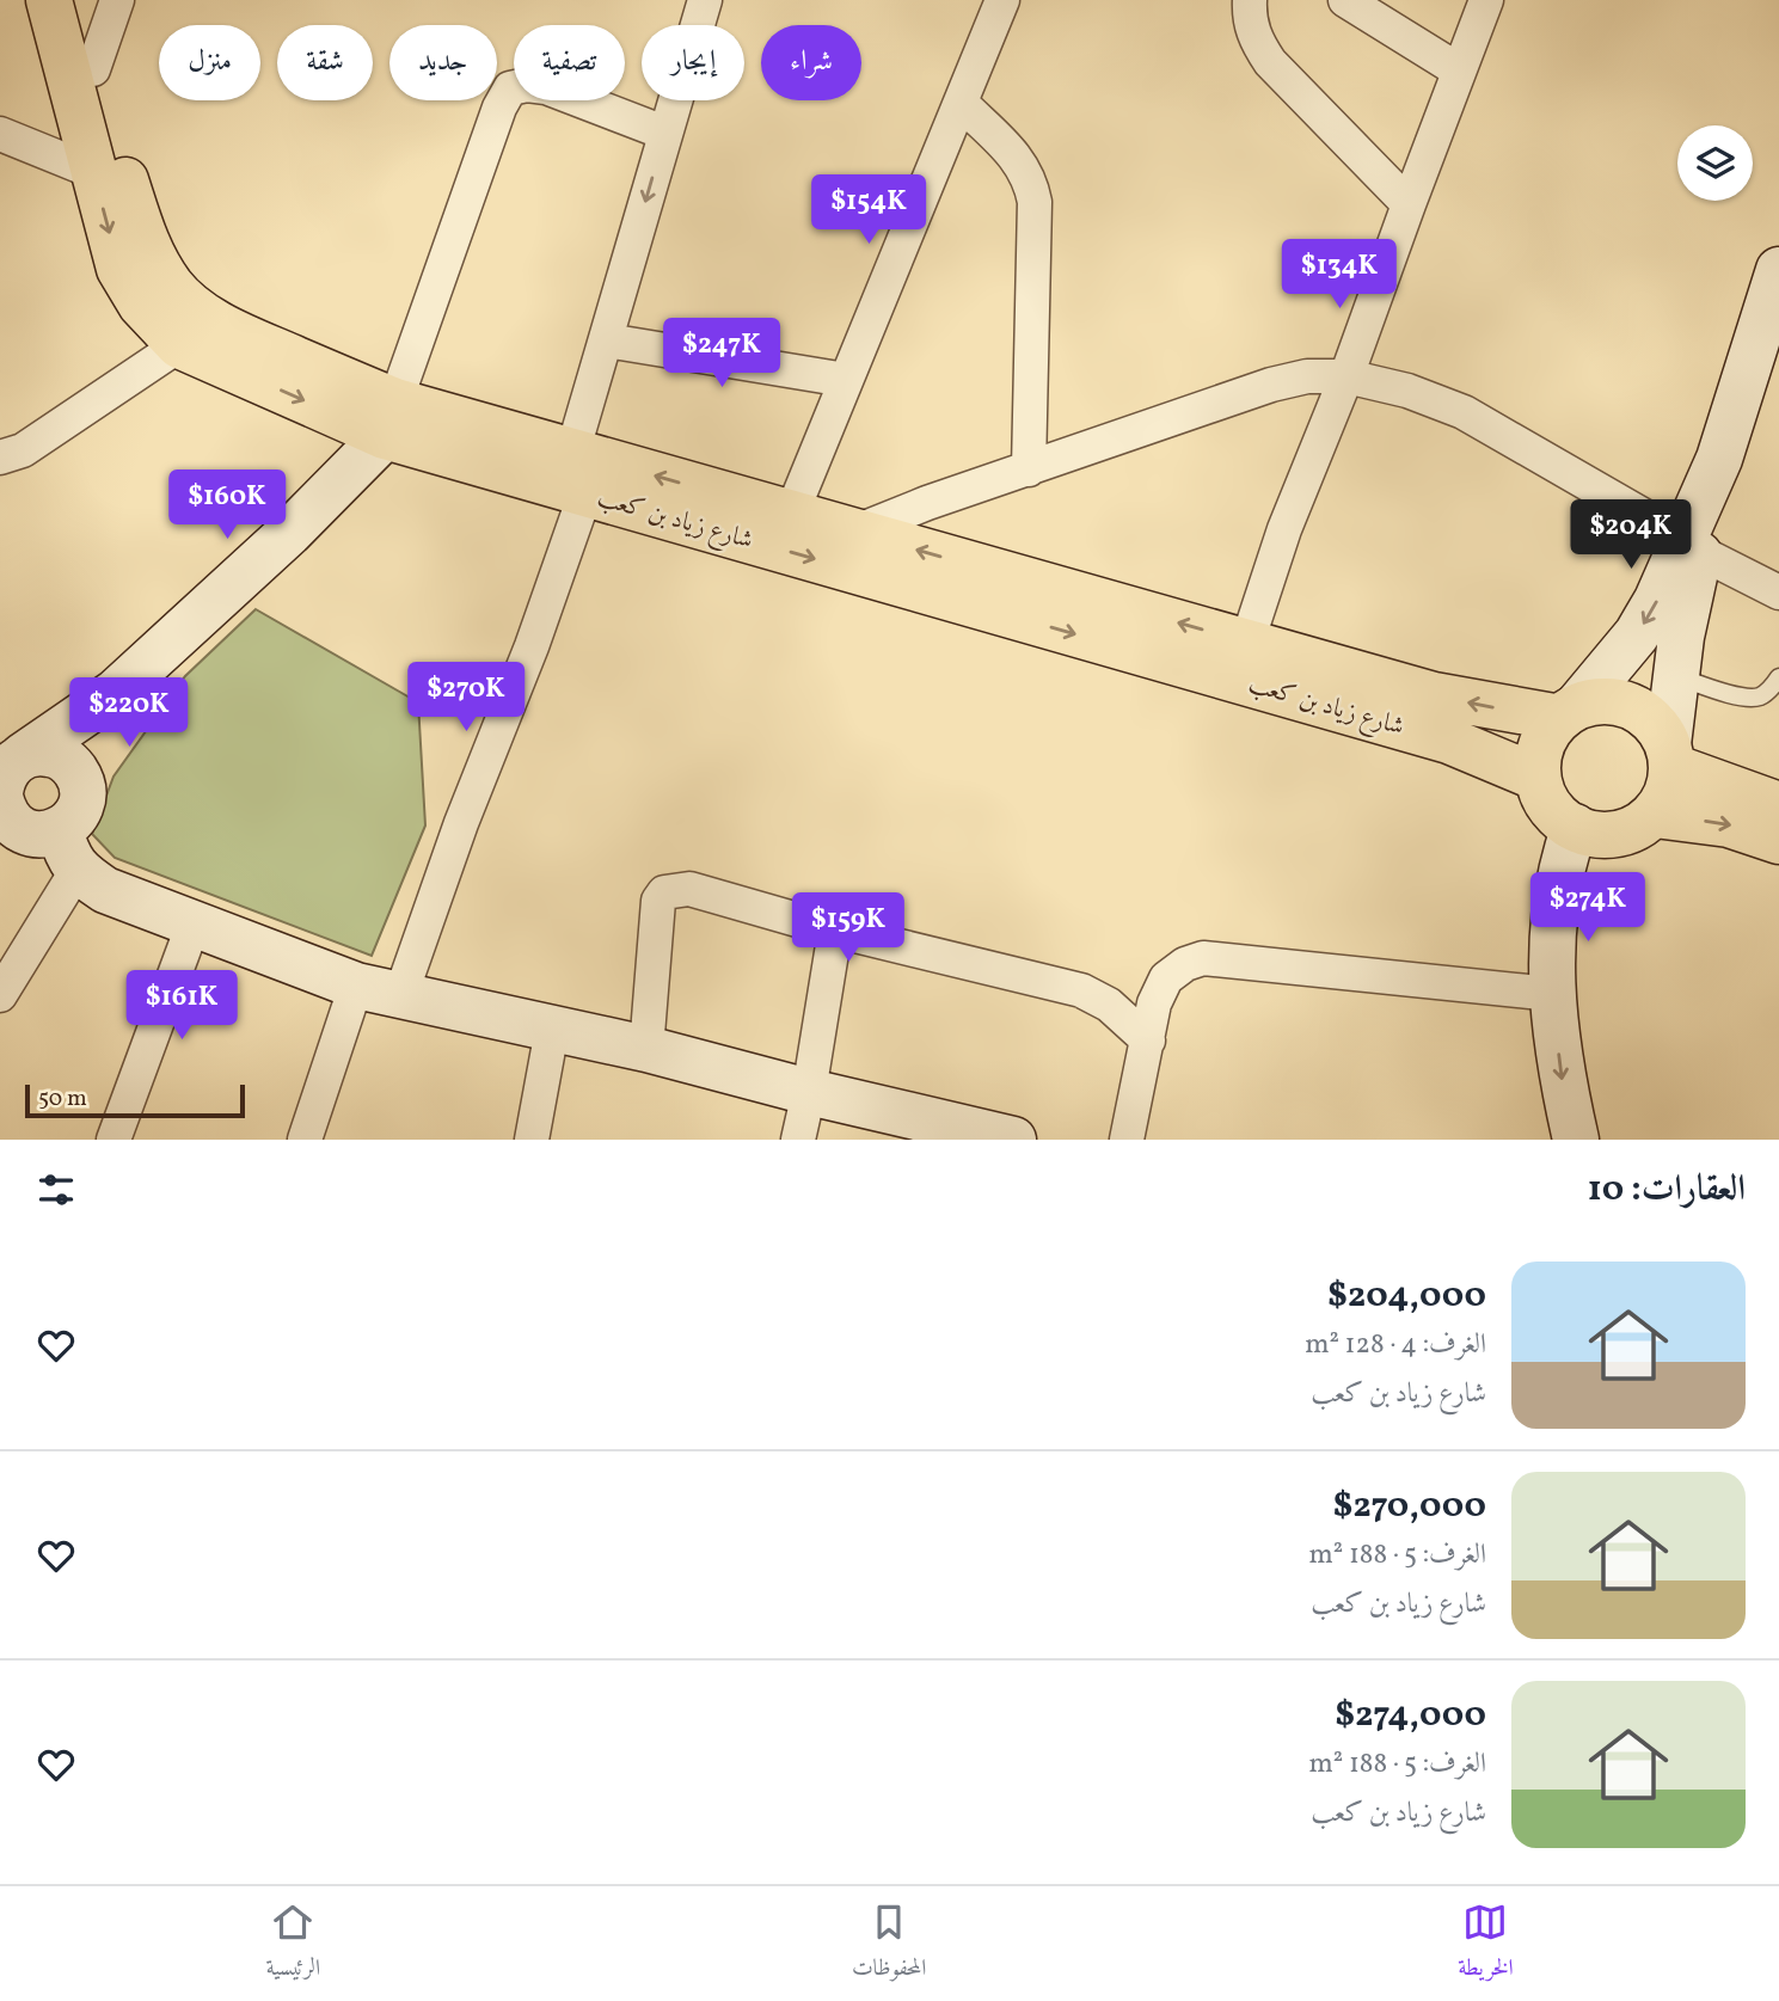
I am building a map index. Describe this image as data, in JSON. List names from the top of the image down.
{
  "streets": {
    "highway": ["شارع زياد بن كعب"]
  },
  "scale_bar": "50 m",
  "page": {
    "chip": [
      "شراء",
      "إيجار",
      "تصفية",
      "جديد",
      "شقة",
      "منزل"
    ],
    "price": [
      "$154K",
      "$134K",
      "$247K",
      "$160K",
      "$204K",
      "$270K",
      "$220K",
      "$274K",
      "$159K",
      "$161K"
    ],
    "scale": "50 m",
    "heading": "العقارات: 10",
    "list": [
      {
        "name": "$204,000",
        "note": "الغرف: 4 · 128 m² · شارع زياد بن كعب"
      },
      {
        "name": "$270,000",
        "note": "الغرف: 5 · 188 m² · شارع زياد بن كعب"
      },
      {
        "name": "$274,000",
        "note": "الغرف: 5 · 188 m² · شارع زياد بن كعب"
      }
    ],
    "tabs": ["الخريطة", "المحفوظات", "الرئيسية"]
  }
}
